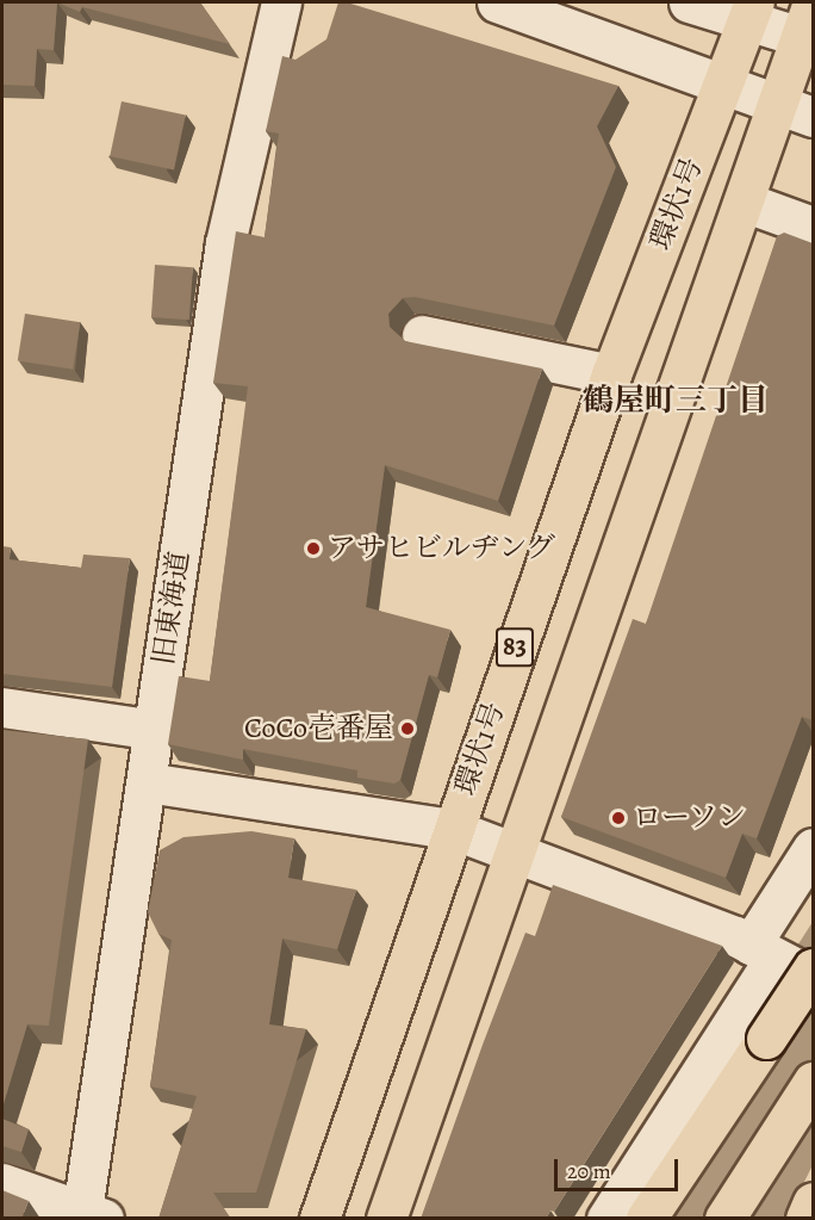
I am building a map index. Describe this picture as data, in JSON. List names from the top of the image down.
{
  "streets": {
    "main road": ["環状1号", "83"],
    "street": ["旧東海道"]
  },
  "districts": ["鶴屋町三丁目"],
  "places": ["アサヒビルヂング", "CoCo壱番屋", "ローソン"],
  "scale_bar": "20 m"
}
